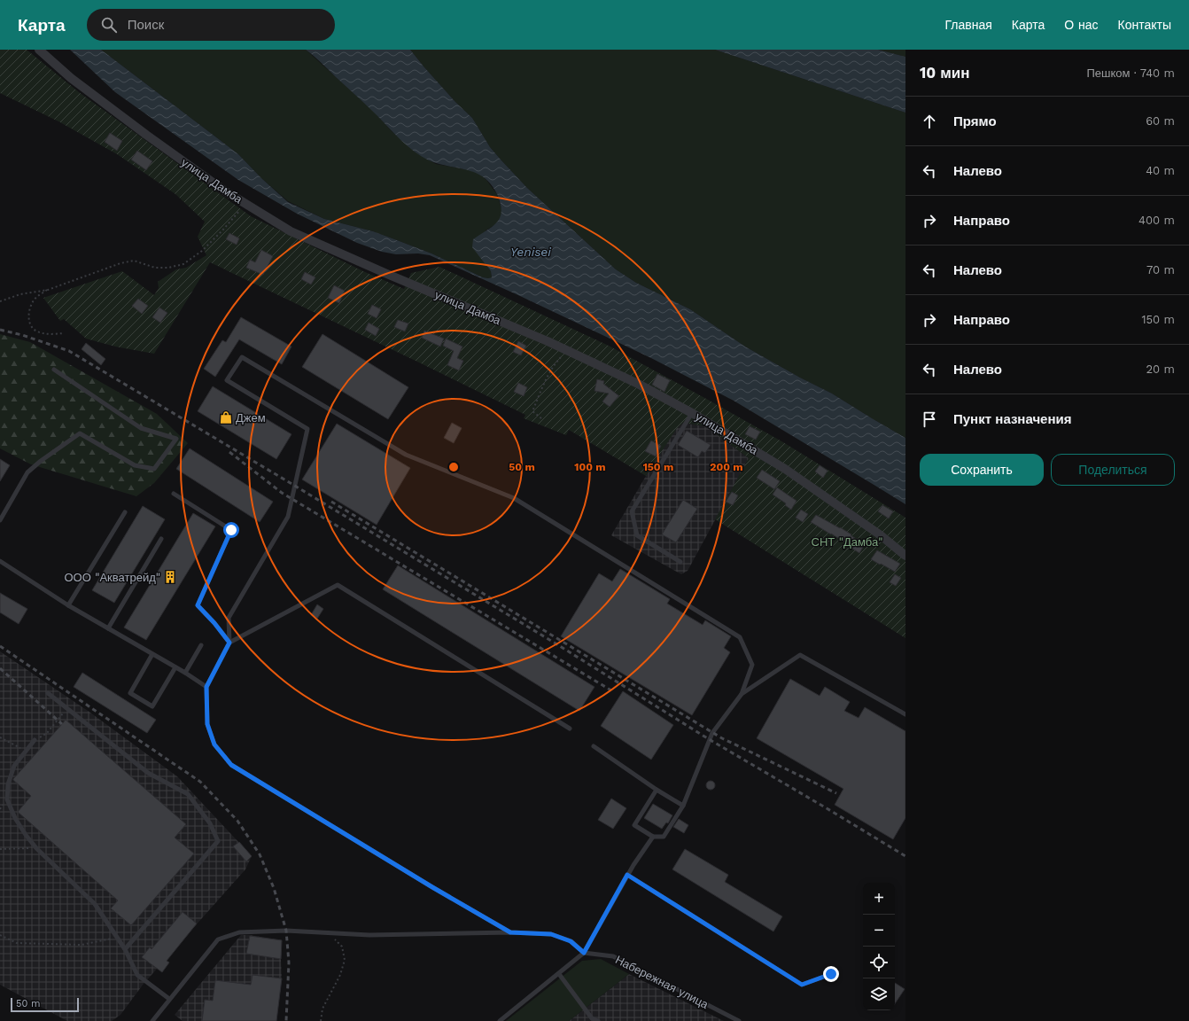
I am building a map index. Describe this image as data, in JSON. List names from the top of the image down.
{
  "streets": {
    "street": ["улица Дамба"],
    "lane": ["Набережная улица"]
  },
  "water": ["Yenisei"],
  "parks": ["СНТ \"Дамба\""],
  "places": {
    "shop": ["Джем"],
    "building": ["ООО \"Акватрейд\""]
  },
  "scale_bar": "50 m",
  "page": {
    "header": "Карта",
    "search": "Поиск",
    "nav": [
      "Главная",
      "Карта",
      "О нас",
      "Контакты"
    ],
    "heading": ["10 мин", "Пешком · 740 m"],
    "list": [
      ["Прямо", "60 m"],
      ["Налево", "40 m"],
      ["Направо", "400 m"],
      ["Налево", "70 m"],
      ["Направо", "150 m"],
      ["Налево", "20 m"],
      "Пункт назначения"
    ],
    "buttons": ["Сохранить", "Поделиться"],
    "map_buttons": ["+", "−"],
    "scale": "50 m"
  },
  "rings": [
    "50 m",
    "100 m",
    "150 m",
    "200 m"
  ]
}
